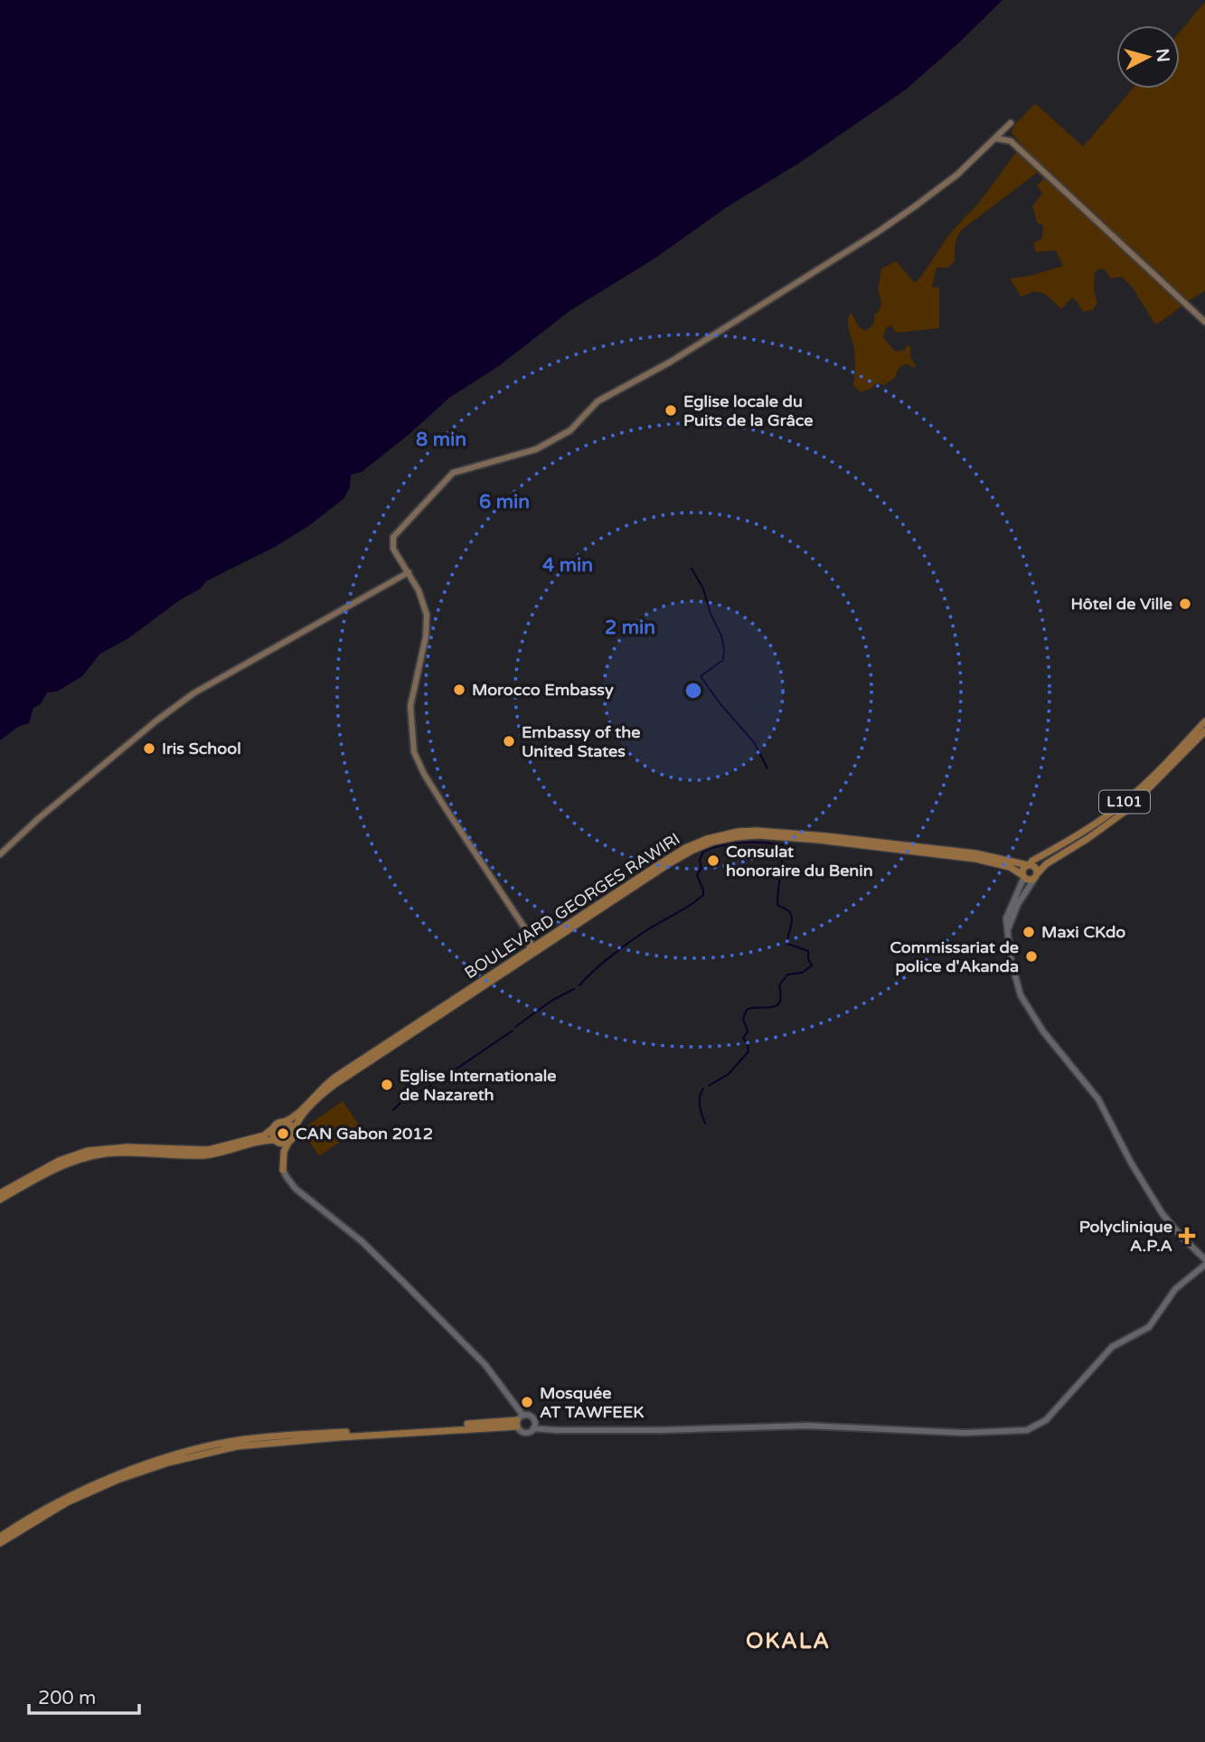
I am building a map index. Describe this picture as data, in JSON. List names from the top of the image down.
{
  "streets": {
    "main road": ["L101", "BOULEVARD GEORGES RAWIRI"]
  },
  "crossings": [
    ["L101", "BOULEVARD GEORGES RAWIRI"]
  ],
  "districts": ["OKALA"],
  "places": {
    "other": [
      "Eglise locale du Puits de la Grâce",
      "Hôtel de Ville",
      "Morocco Embassy",
      "Embassy of the United States",
      "Iris School",
      "Consulat honoraire du Benin",
      "Maxi CKdo",
      "Commissariat de police d'Akanda",
      "Eglise Internationale de Nazareth",
      "CAN Gabon 2012",
      "Mosquée AT TAWFEEK"
    ],
    "health": ["Polyclinique A.P.A"]
  },
  "scale_bar": "200 m",
  "north": "right",
  "rings": [
    "8 min",
    "6 min",
    "4 min",
    "2 min"
  ]
}
